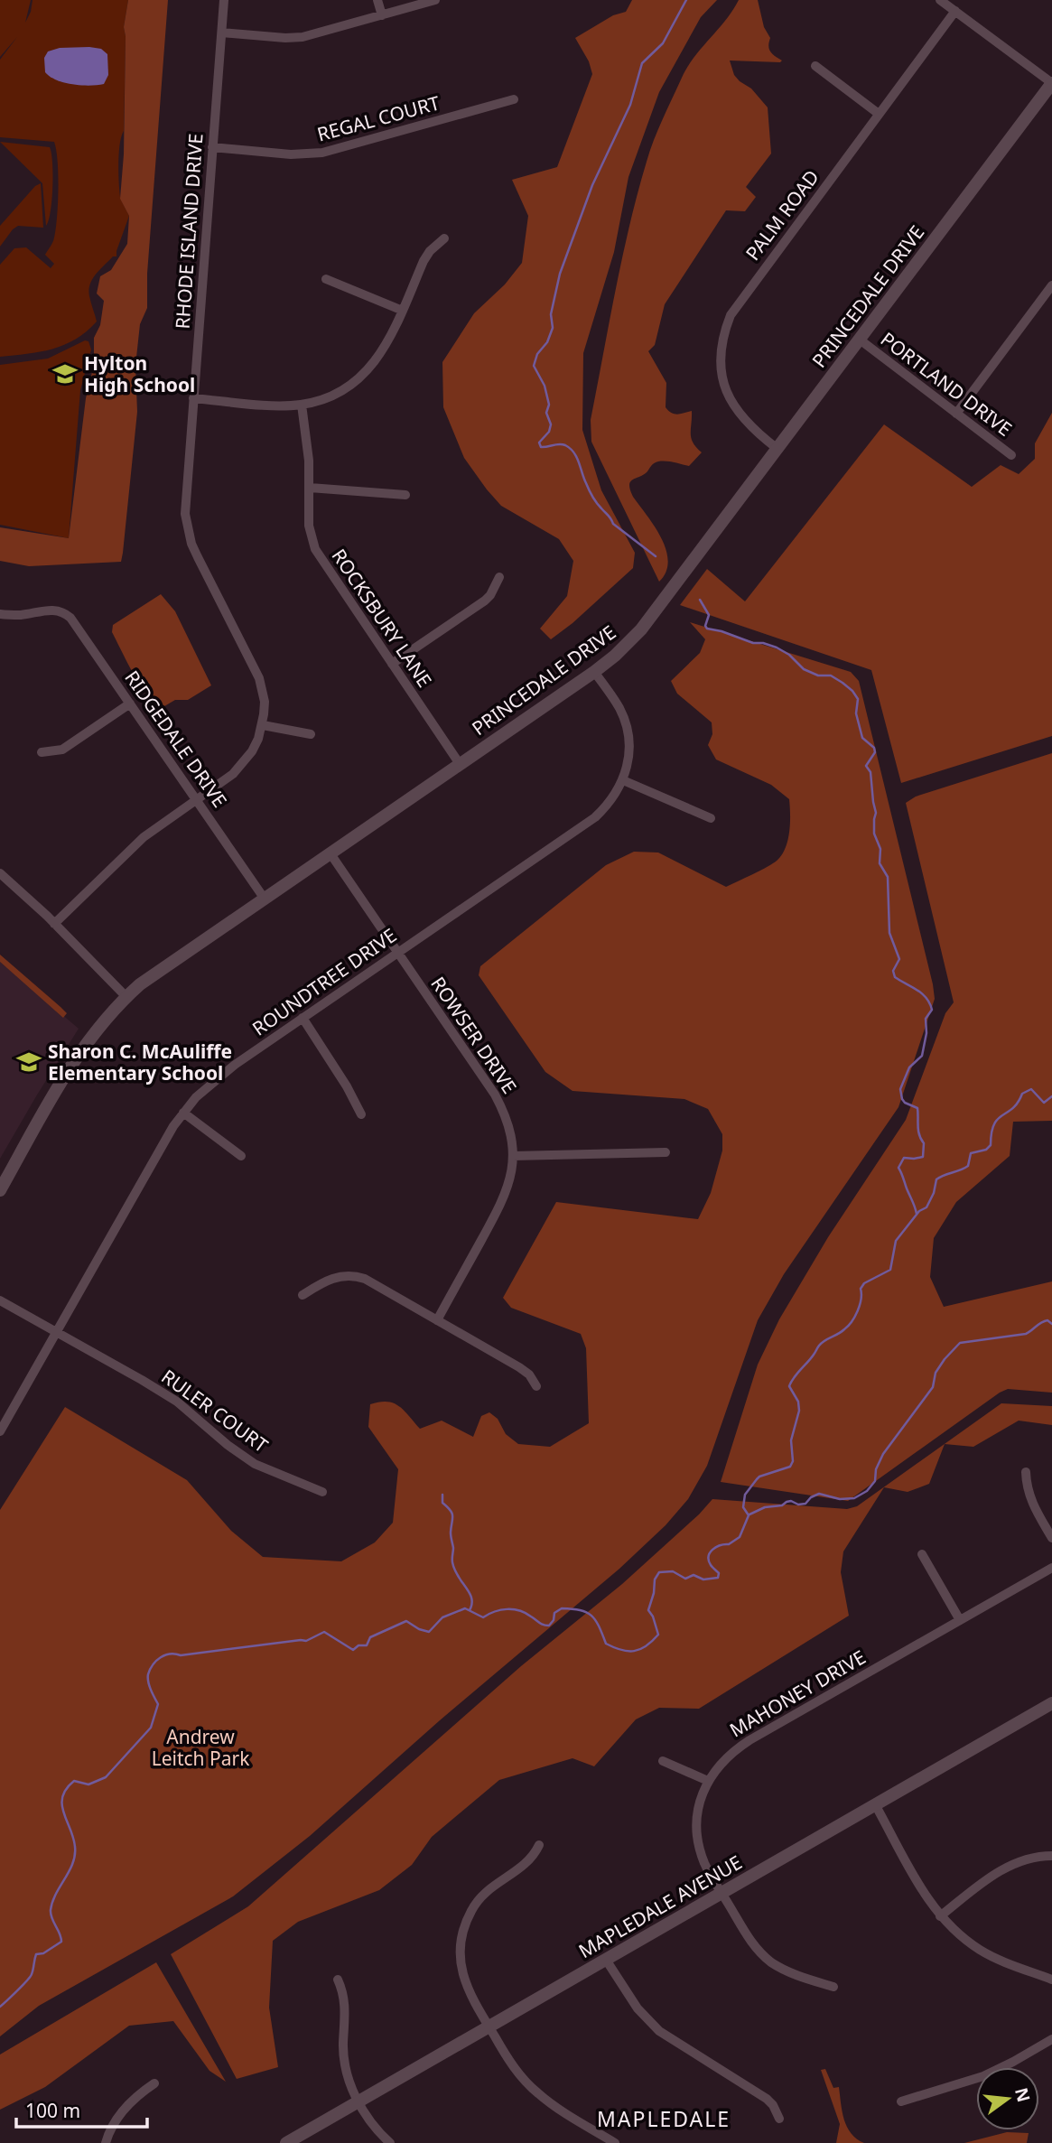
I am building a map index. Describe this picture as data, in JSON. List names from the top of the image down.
{
  "streets": {
    "street": [
      "REGAL COURT",
      "PALM ROAD",
      "RHODE ISLAND DRIVE",
      "PRINCEDALE DRIVE",
      "PORTLAND DRIVE",
      "ROCKSBURY LANE",
      "RIDGEDALE DRIVE",
      "ROUNDTREE DRIVE",
      "ROWSER DRIVE",
      "RULER COURT",
      "MAHONEY DRIVE",
      "MAPLEDALE AVENUE"
    ]
  },
  "crossings": [
    ["REGAL COURT", "RHODE ISLAND DRIVE"],
    ["PALM ROAD", "PRINCEDALE DRIVE"],
    ["RHODE ISLAND DRIVE", "RIDGEDALE DRIVE"],
    ["PRINCEDALE DRIVE", "PORTLAND DRIVE"],
    ["PRINCEDALE DRIVE", "ROCKSBURY LANE"],
    ["PRINCEDALE DRIVE", "RIDGEDALE DRIVE"],
    ["PRINCEDALE DRIVE", "ROUNDTREE DRIVE"],
    ["PRINCEDALE DRIVE", "ROWSER DRIVE"],
    ["ROUNDTREE DRIVE", "ROWSER DRIVE"],
    ["ROUNDTREE DRIVE", "RULER COURT"],
    ["MAHONEY DRIVE", "MAPLEDALE AVENUE"]
  ],
  "districts": ["MAPLEDALE"],
  "parks": ["Andrew Leitch Park"],
  "places": {
    "school or university": ["Hylton High School", "Sharon C. McAuliffe Elementary School"]
  },
  "scale_bar": "100 m",
  "north": "right"
}
